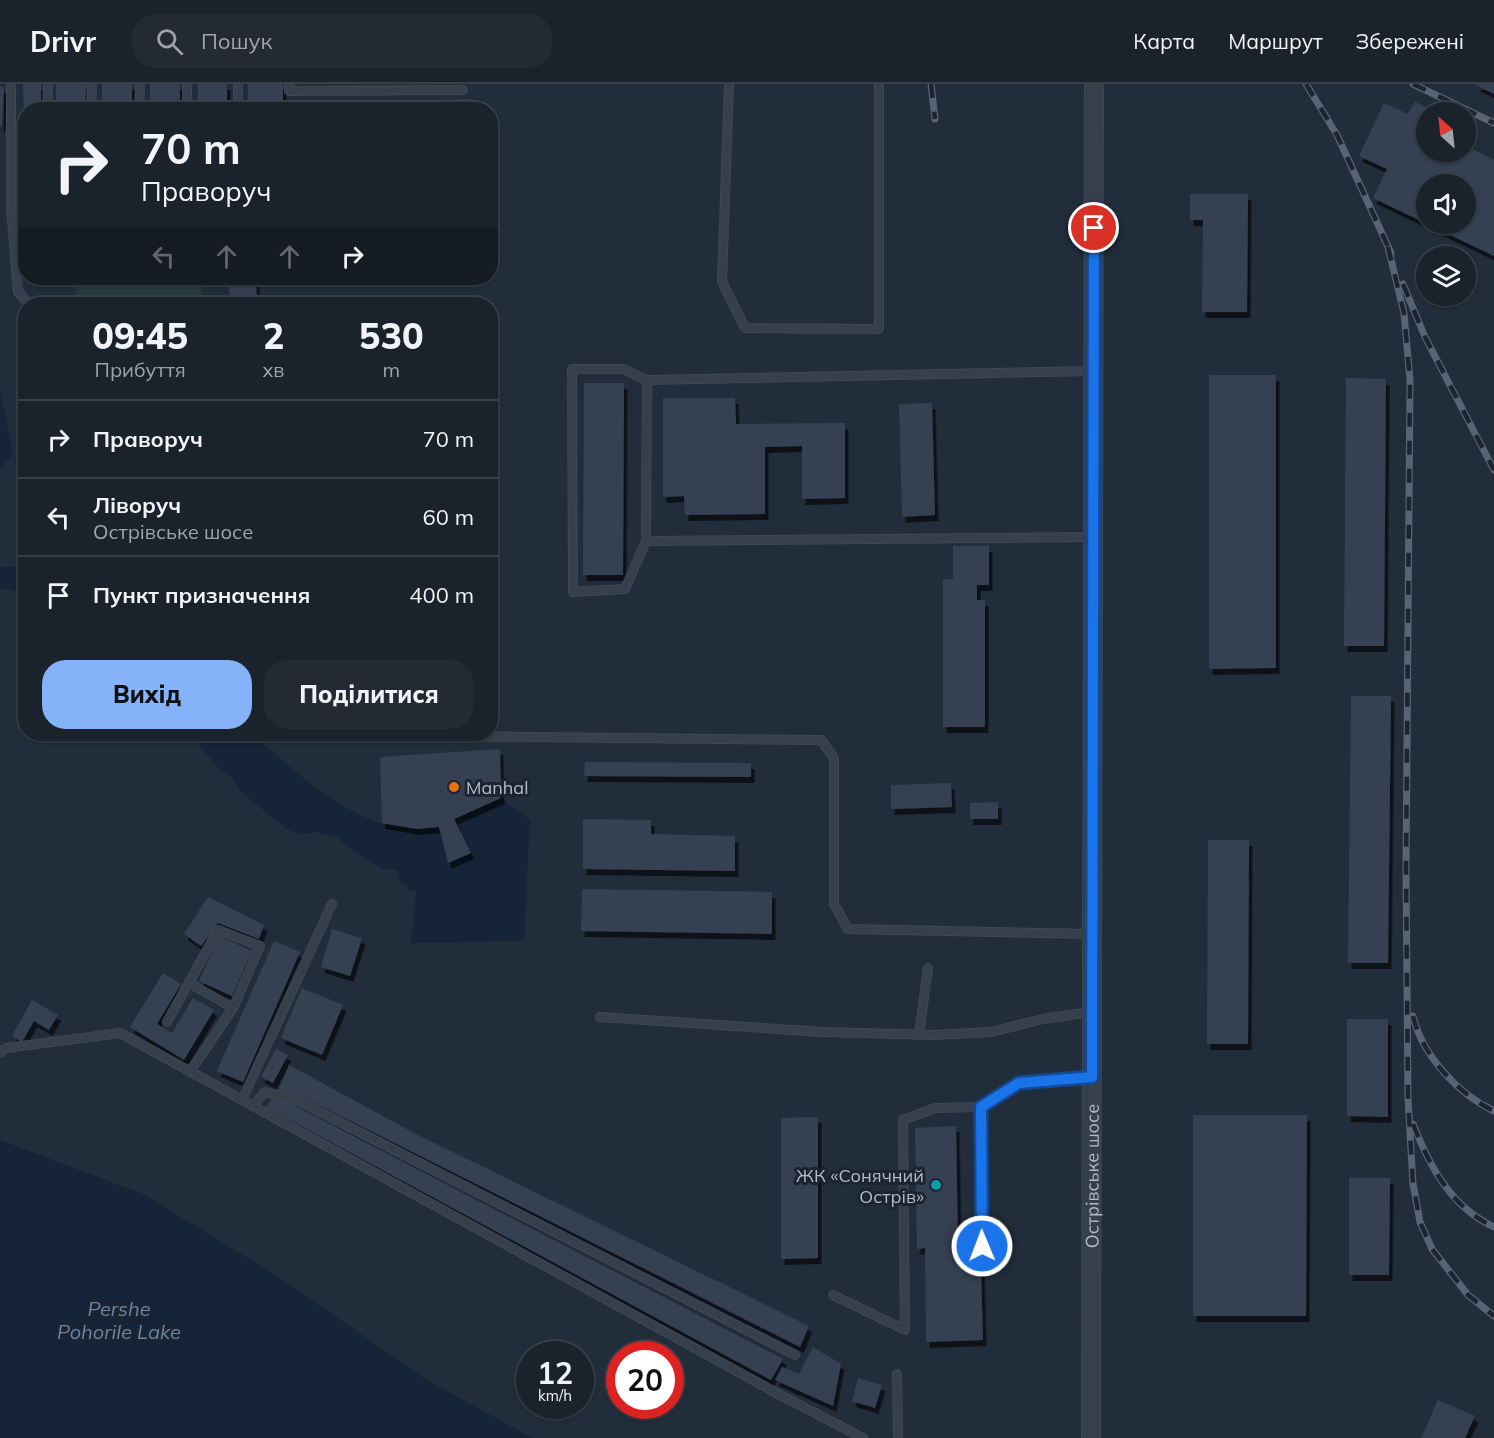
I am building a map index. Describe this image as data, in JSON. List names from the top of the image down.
{
  "streets": {
    "street": ["Острівське шосе"]
  },
  "water": ["Pershe Pohorile Lake"],
  "places": ["Manhal", "ЖК «Сонячний Острів»"],
  "north": "top left",
  "page": {
    "header": "Drivr",
    "search": "Пошук",
    "nav": ["Карта", "Маршрут", "Збережені"],
    "turn": ["70 m", "Праворуч"],
    "eta": [
      "09:45",
      "Прибуття",
      "2",
      "хв",
      "530",
      "m"
    ],
    "list": [
      {
        "name": "Праворуч",
        "value": "70 m"
      },
      {
        "name": "Ліворуч",
        "note": "Острівське шосе",
        "value": "60 m"
      },
      {
        "name": "Пункт призначення",
        "value": "400 m"
      }
    ],
    "buttons": ["Вихід", "Поділитися"],
    "speed": "12 km/h",
    "limit": "20"
  }
}
